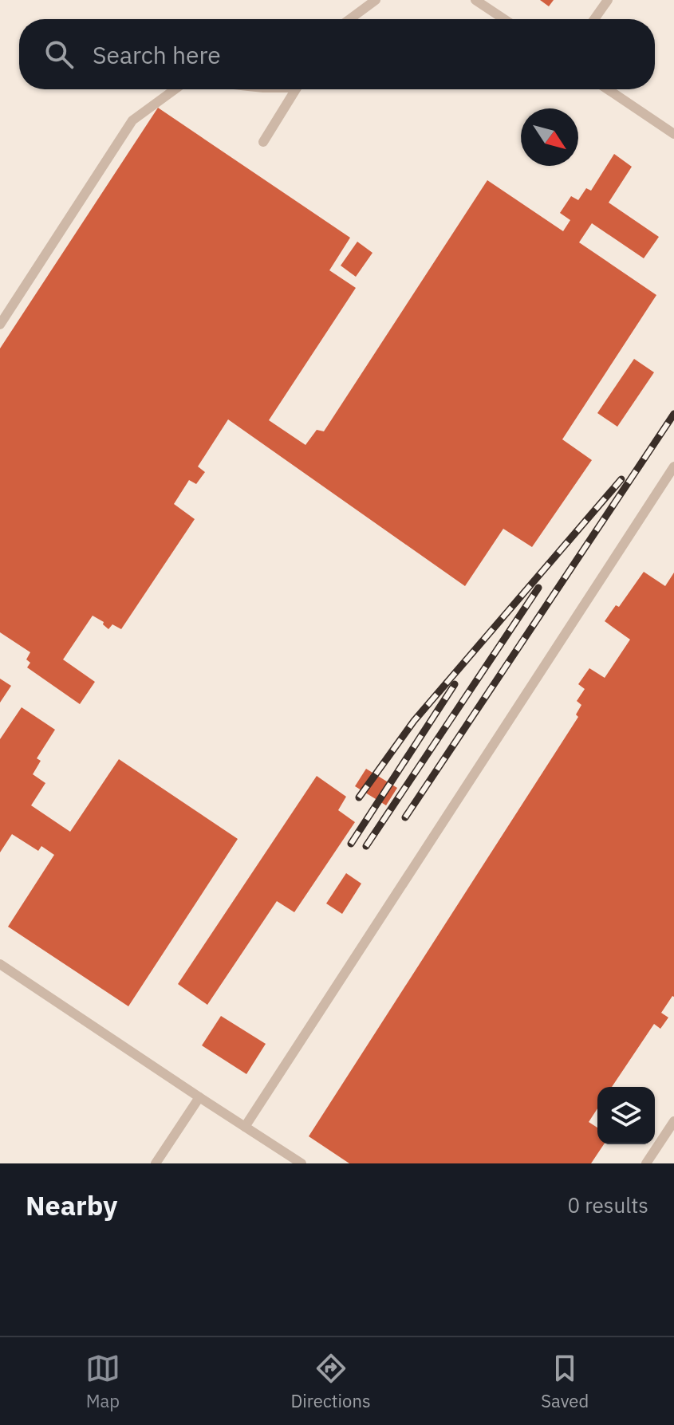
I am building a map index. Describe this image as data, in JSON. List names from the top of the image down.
{
  "north": "bottom right",
  "page": {
    "search": "Search here",
    "heading": ["Nearby", "0 results"],
    "nav": ["Map", "Directions", "Saved"]
  }
}
